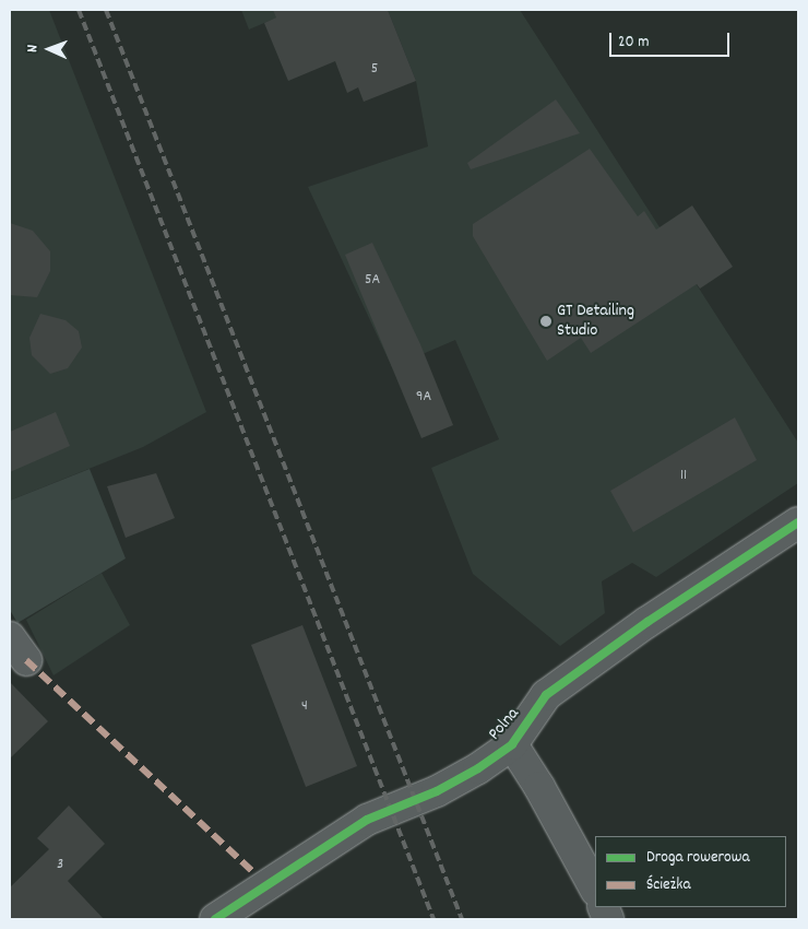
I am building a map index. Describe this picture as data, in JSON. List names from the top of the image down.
{
  "streets": {
    "street": ["Polna"]
  },
  "places": ["GT Detailing Studio"],
  "house_numbers": [
    "5",
    "5A",
    "9A",
    "11",
    "4",
    "3"
  ],
  "legend": ["Droga rowerowa", "Ścieżka"],
  "scale_bar": "20 m",
  "north": "left"
}
